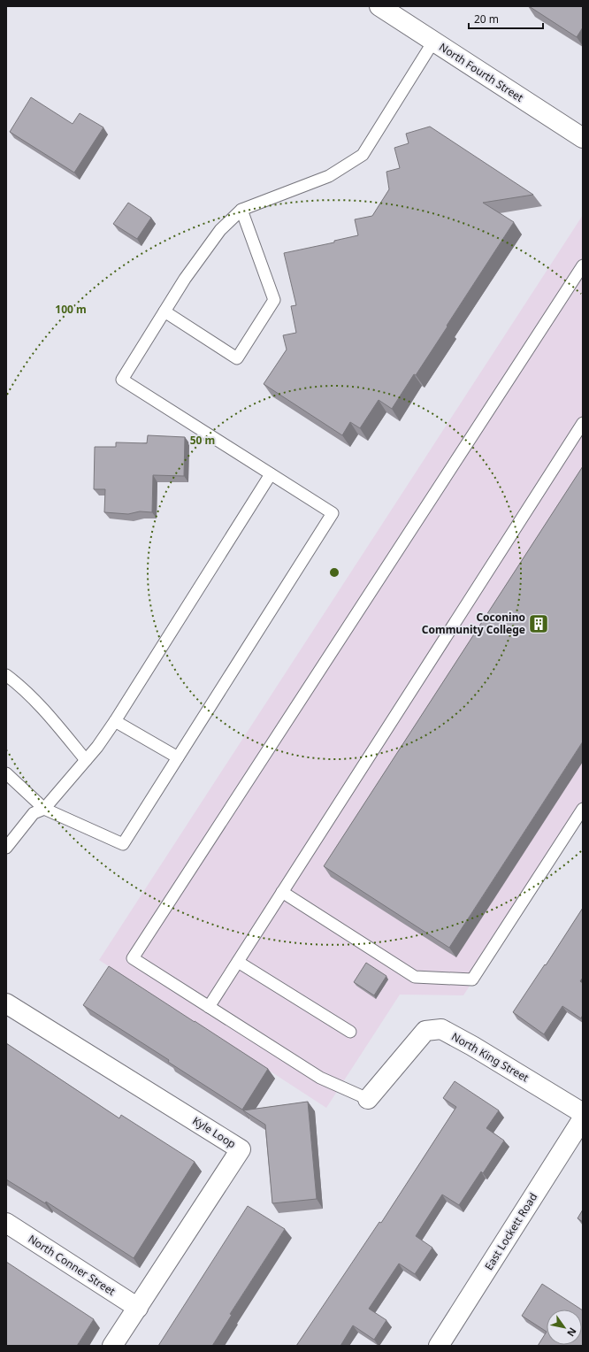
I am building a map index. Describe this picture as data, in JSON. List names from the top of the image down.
{
  "streets": {
    "street": [
      "North Fourth Street",
      "North King Street",
      "Kyle Loop",
      "East Lockett Road",
      "North Conner Street"
    ]
  },
  "crossings": [
    ["Kyle Loop", "North Conner Street"]
  ],
  "places": {
    "building": ["Coconino Community College"]
  },
  "scale_bar": "20 m",
  "north": "bottom right",
  "rings": ["100 m", "50 m"]
}
